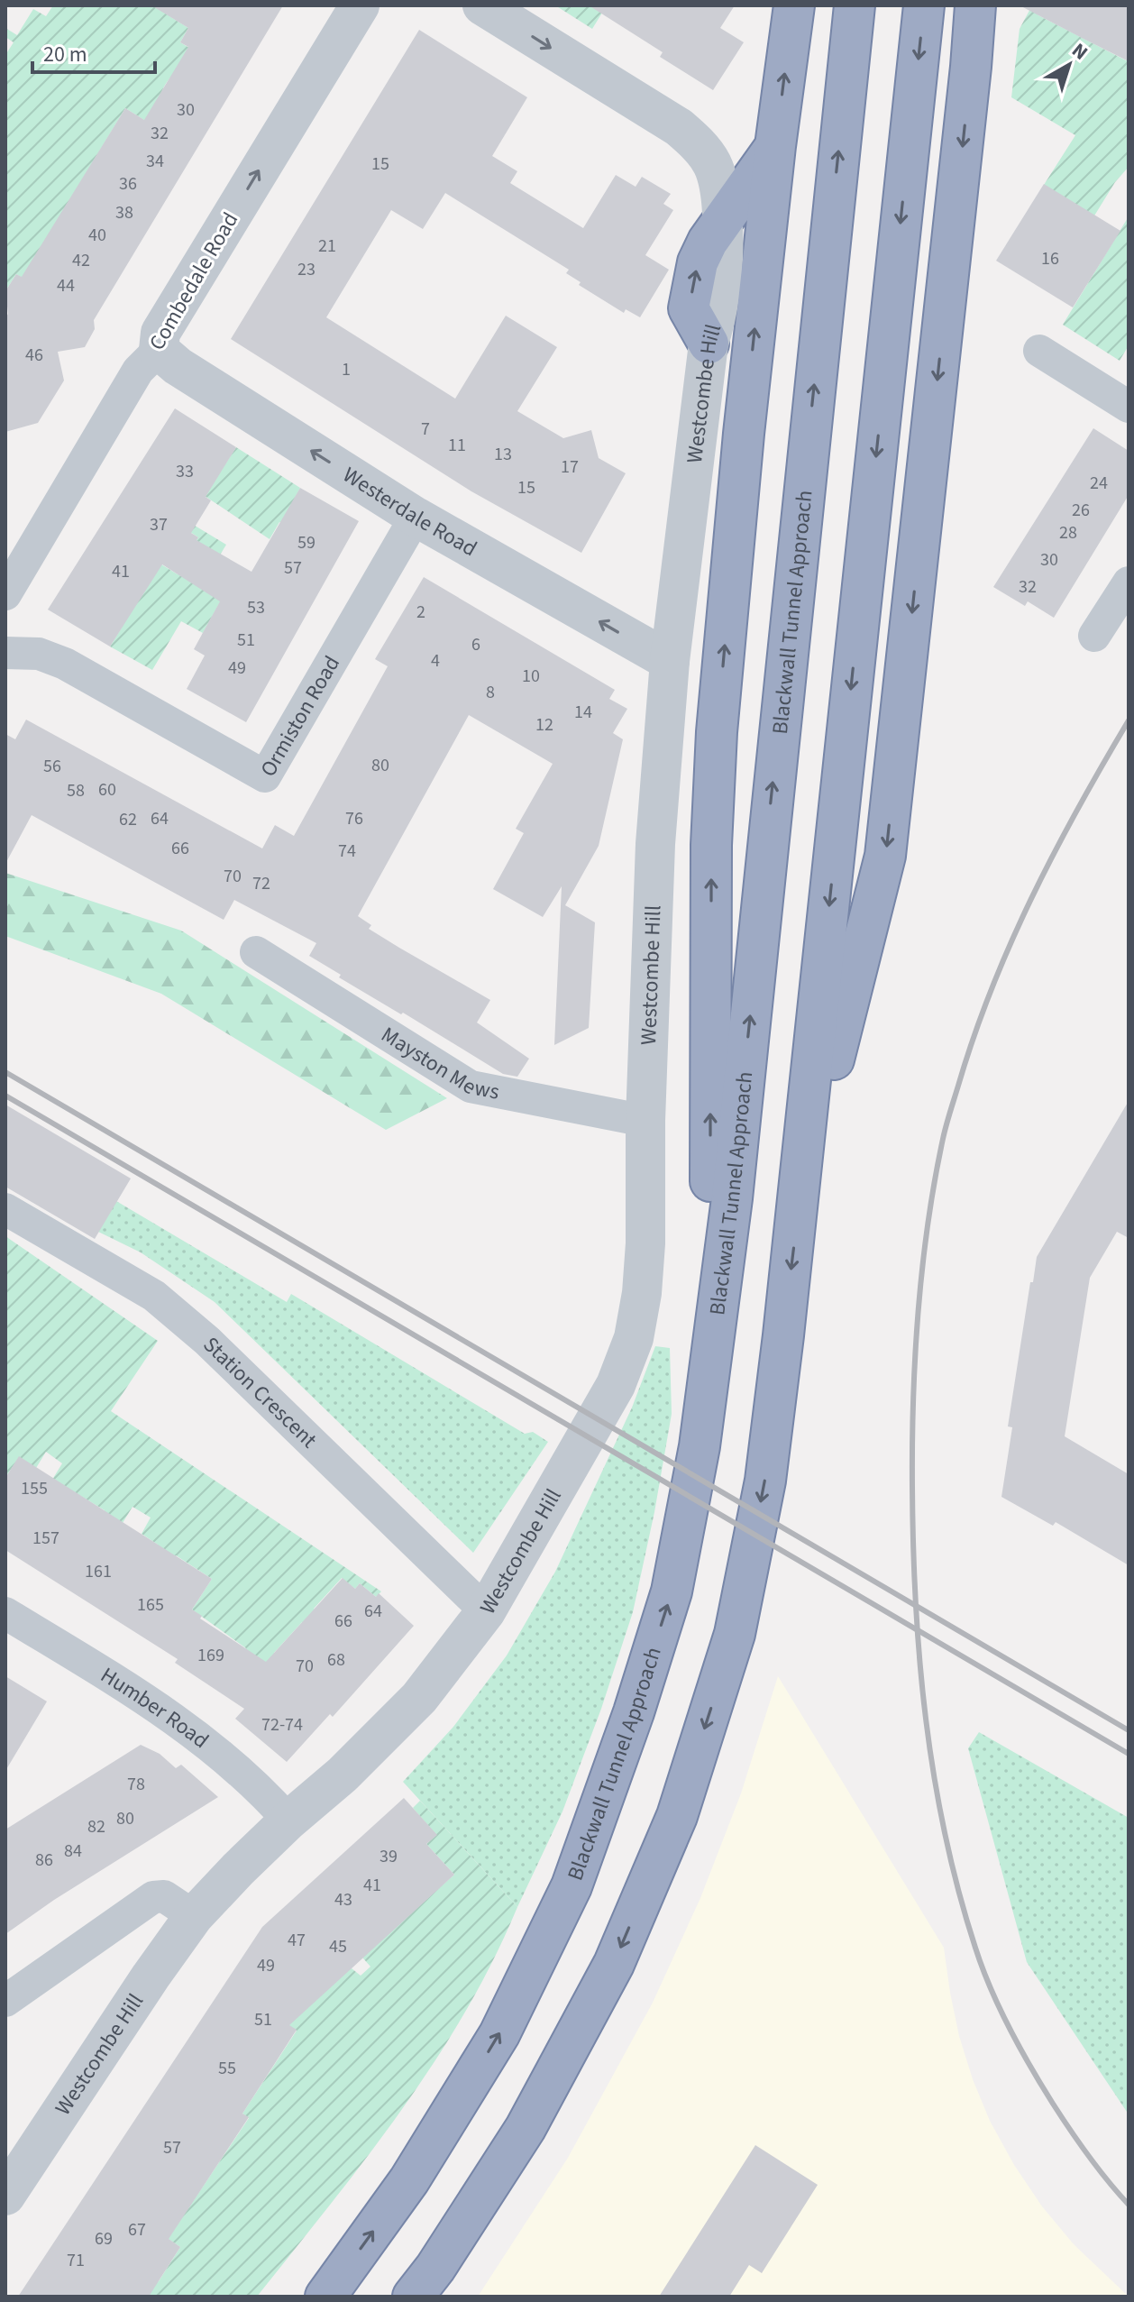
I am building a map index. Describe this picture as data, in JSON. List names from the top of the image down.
{
  "streets": {
    "highway": ["Blackwall Tunnel Approach"],
    "street": [
      "Combedale Road",
      "Westcombe Hill",
      "Westerdale Road",
      "Ormiston Road",
      "Mayston Mews",
      "Station Crescent",
      "Humber Road"
    ]
  },
  "crossings": [
    ["Combedale Road", "Westerdale Road"],
    ["Westcombe Hill", "Westerdale Road"],
    ["Westcombe Hill", "Mayston Mews"],
    ["Westcombe Hill", "Station Crescent"],
    ["Westcombe Hill", "Humber Road"],
    ["Westerdale Road", "Ormiston Road"]
  ],
  "one_way": ["Combedale Road", "Westerdale Road"],
  "house_numbers": [
    "30",
    "32",
    "34",
    "15",
    "36",
    "38",
    "40",
    "21",
    "16",
    "42",
    "23",
    "44",
    "46",
    "1",
    "7",
    "11",
    "13",
    "17",
    "33",
    "24",
    "15",
    "26",
    "37",
    "28",
    "59",
    "30",
    "57",
    "41",
    "32",
    "53",
    "2",
    "51",
    "6",
    "4",
    "49",
    "10",
    "8",
    "14",
    "12",
    "80",
    "56",
    "60",
    "58",
    "64",
    "76",
    "62",
    "66",
    "74",
    "70",
    "72",
    "155",
    "157",
    "161",
    "165",
    "64",
    "66",
    "169",
    "68",
    "70",
    "72-74",
    "78",
    "80",
    "82",
    "84",
    "39",
    "86",
    "41",
    "43",
    "47",
    "45",
    "49",
    "51",
    "55",
    "57",
    "67",
    "69",
    "71"
  ],
  "scale_bar": "20 m",
  "north": "top right"
}
